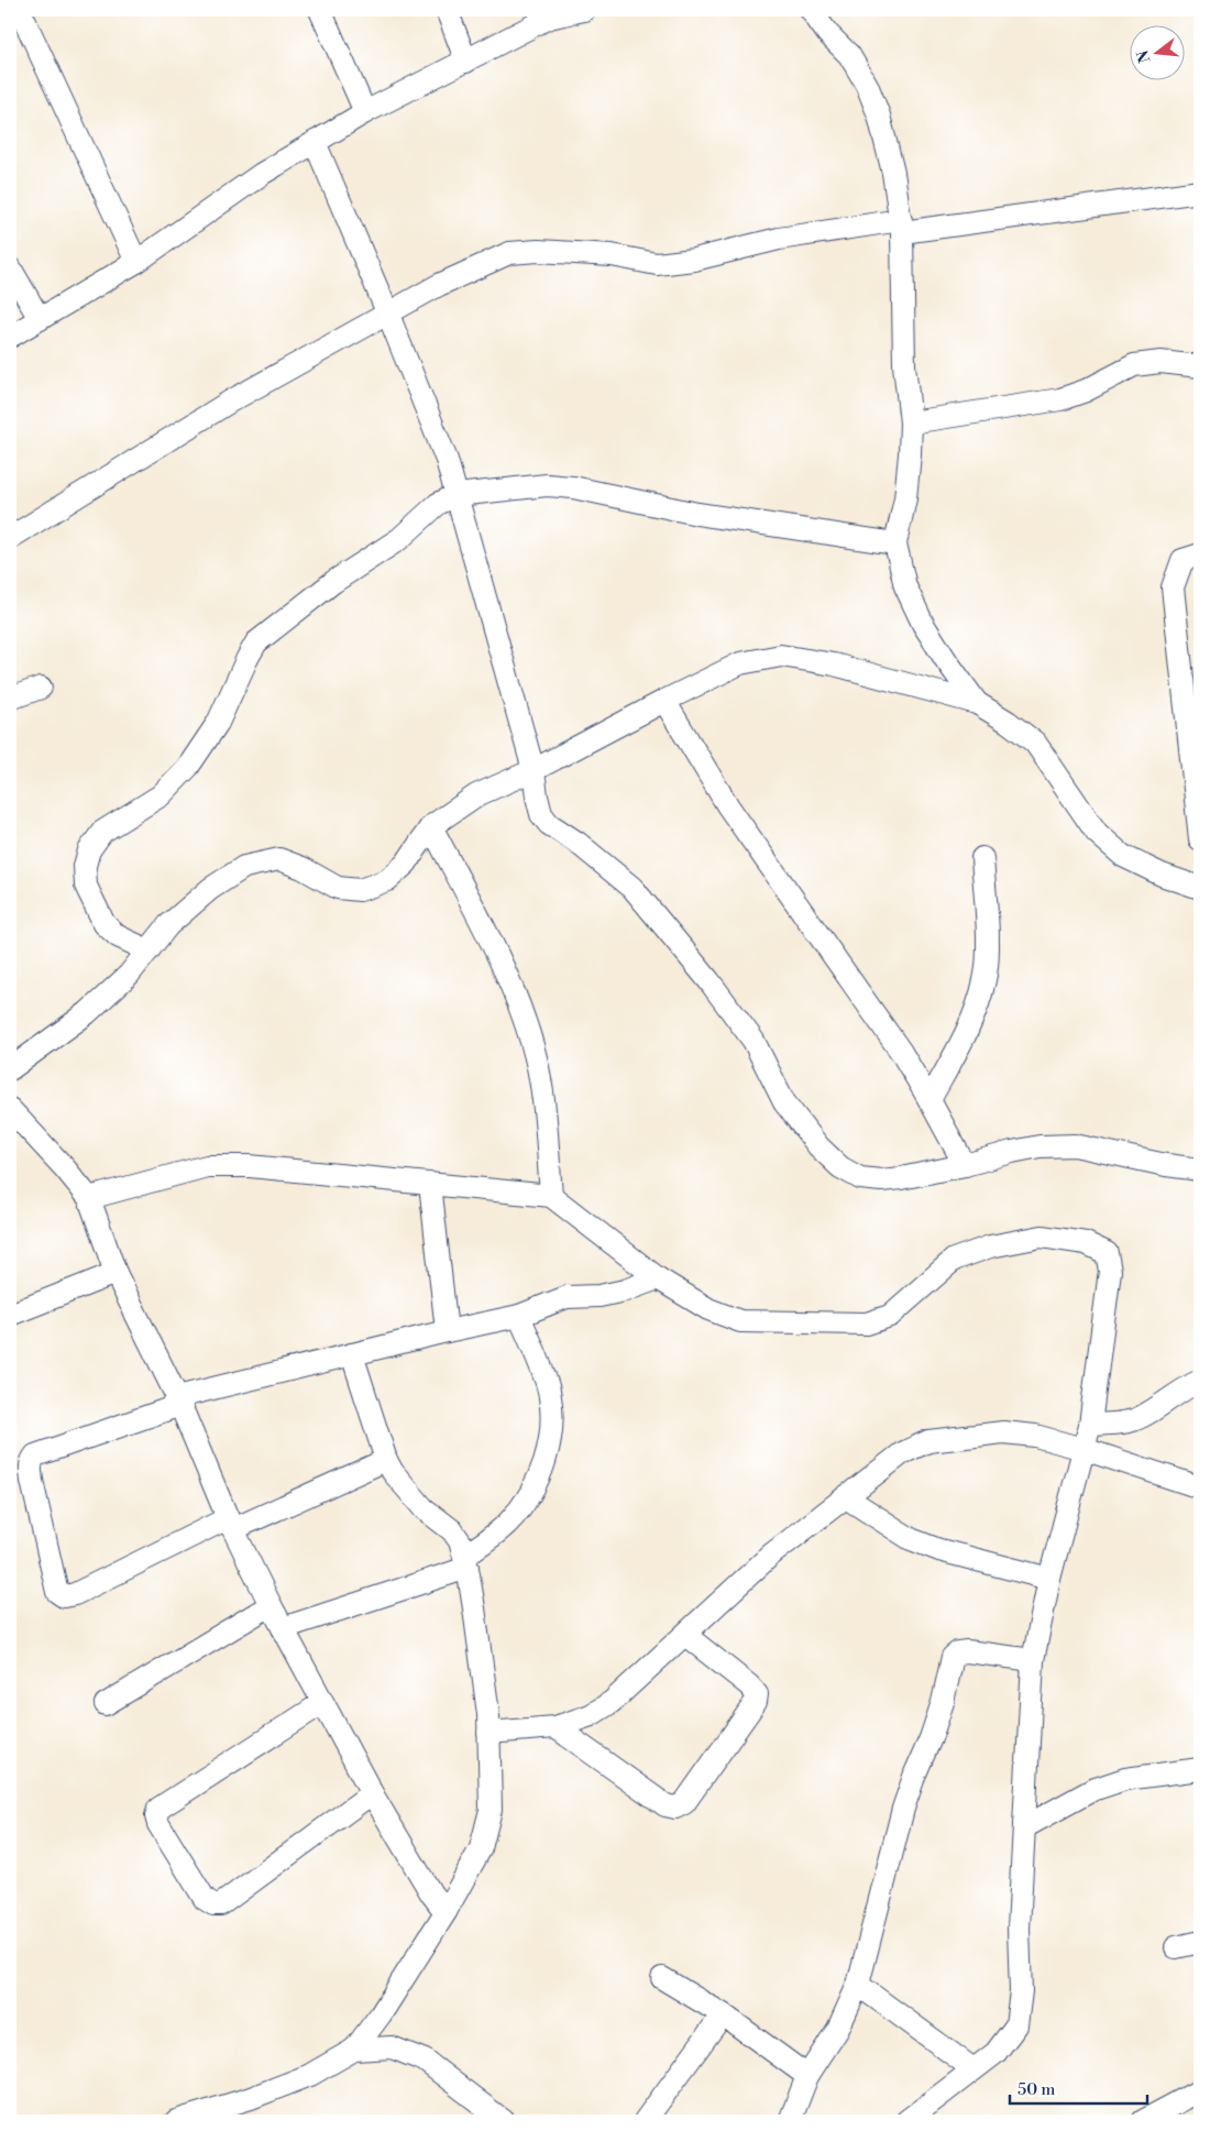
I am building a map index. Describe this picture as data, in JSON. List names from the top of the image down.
{
  "scale_bar": "50 m",
  "north": "left"
}
